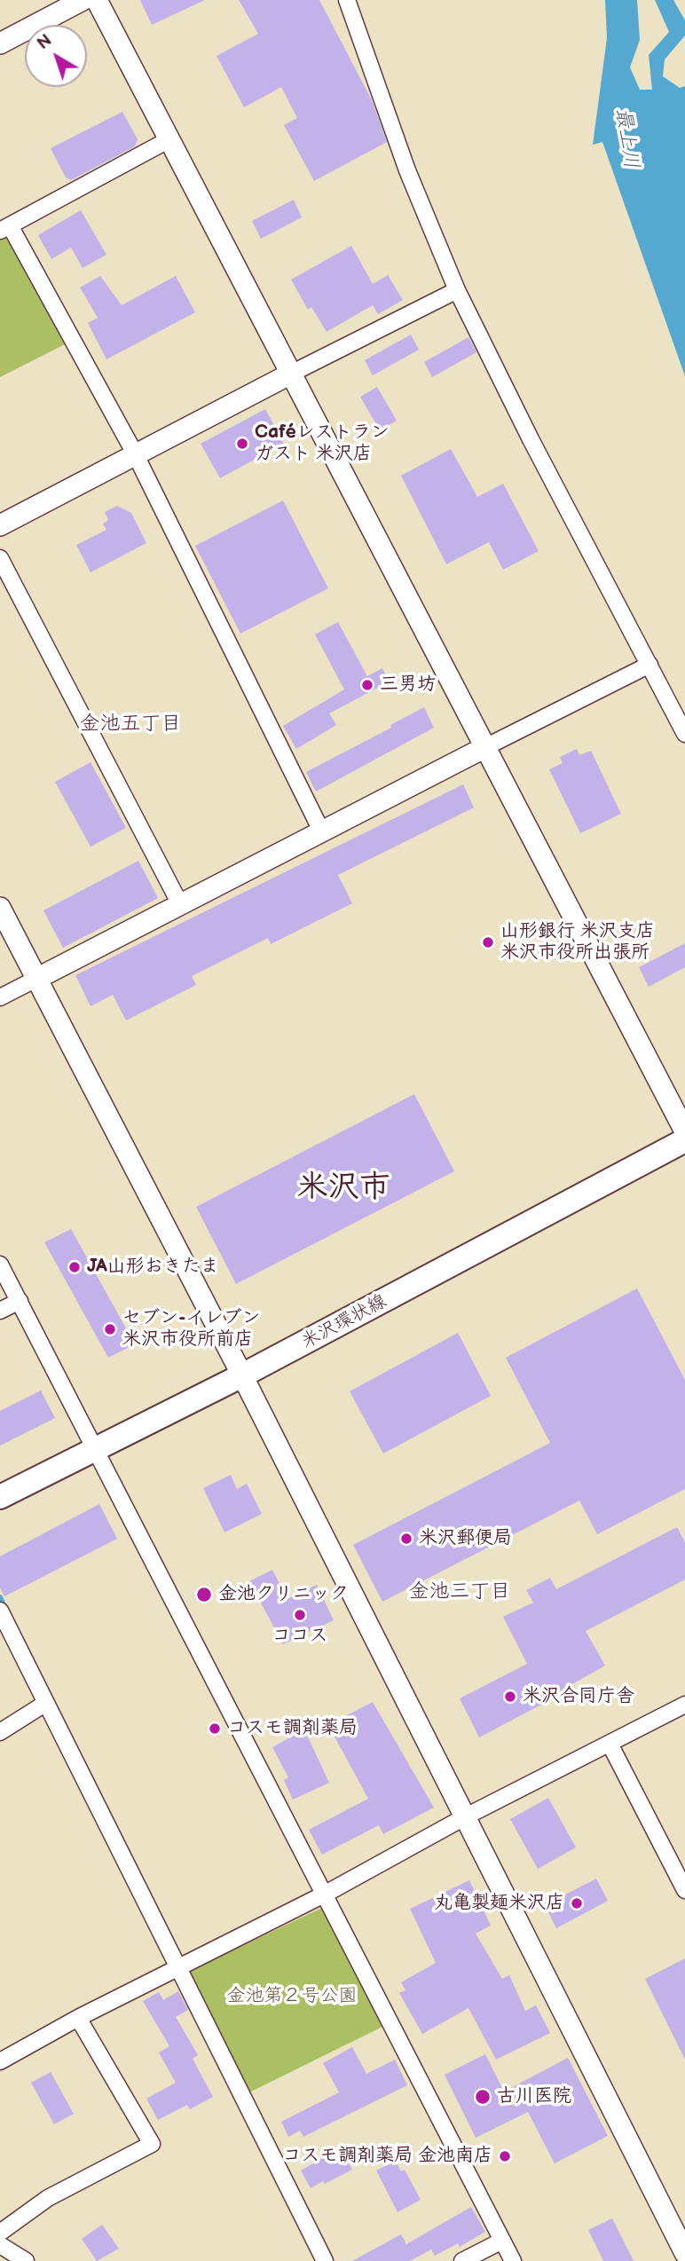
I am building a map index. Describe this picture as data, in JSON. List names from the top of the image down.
{
  "streets": {
    "main road": ["米沢環状線"]
  },
  "districts": ["金池五丁目", "米沢市", "金池三丁目"],
  "water": ["最上川"],
  "parks": ["金池第２号公園"],
  "places": [
    "Caféレストラン ガスト 米沢店",
    "三男坊",
    "山形銀行 米沢支店 米沢市役所出張所",
    "JA山形おきたま",
    "セブン-イレブン 米沢市役所前店",
    "米沢郵便局",
    "金池クリニック",
    "ココス",
    "米沢合同庁舎",
    "コスモ調剤薬局",
    "丸亀製麺米沢店",
    "古川医院",
    "コスモ調剤薬局 金池南店"
  ],
  "north": "top left"
}
